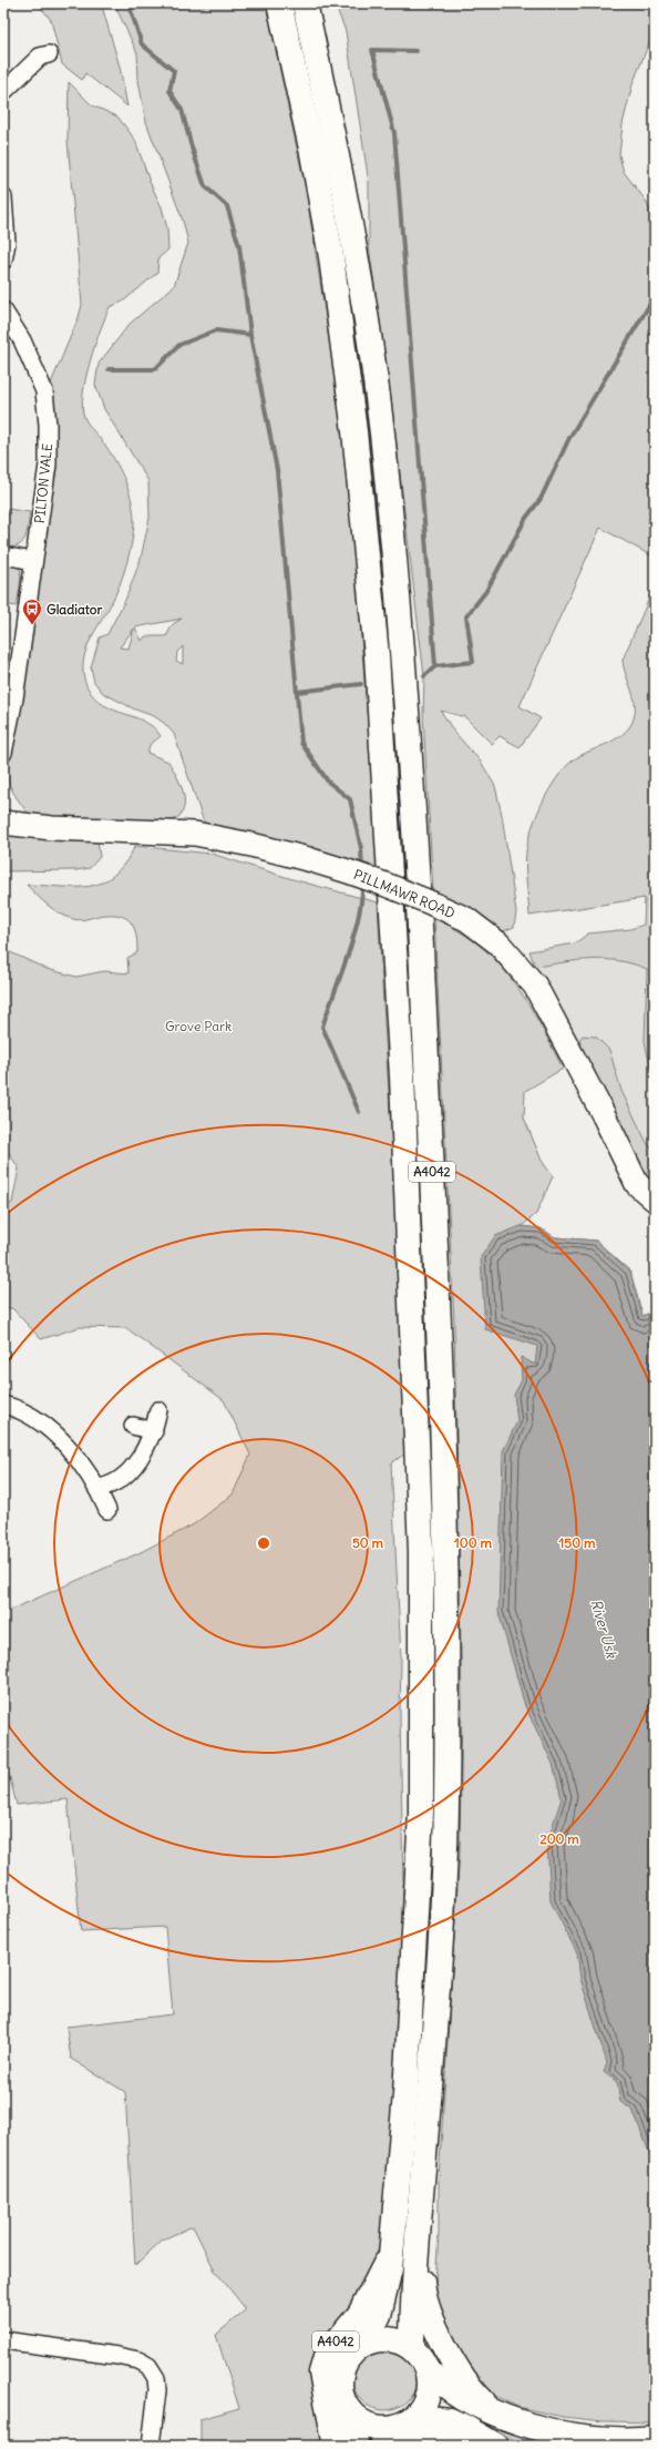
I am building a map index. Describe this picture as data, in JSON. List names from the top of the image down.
{
  "streets": {
    "main road": ["A4042"],
    "street": ["PILTON VALE", "PILLMAWR ROAD"]
  },
  "water": ["River Usk"],
  "parks": ["Grove Park"],
  "places": {
    "bus stop": ["Gladiator"]
  },
  "rings": [
    "50 m",
    "100 m",
    "150 m",
    "200 m"
  ]
}
